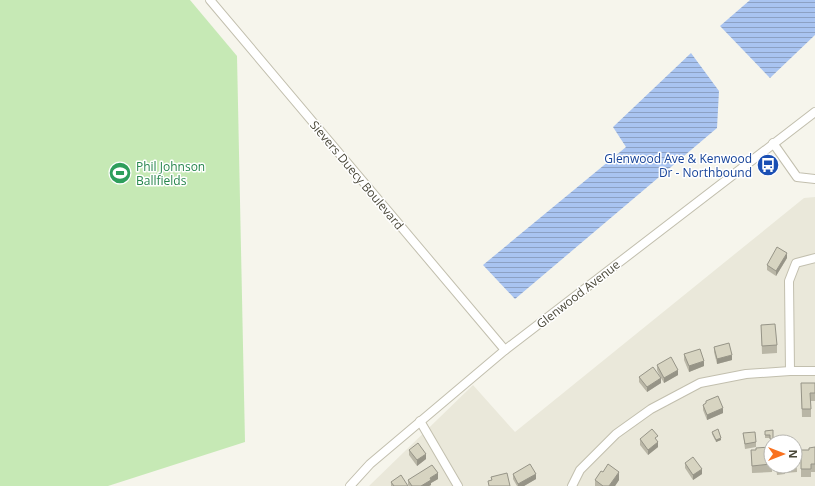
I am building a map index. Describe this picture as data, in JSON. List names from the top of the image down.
{
  "streets": {
    "street": ["Sievers Duecy Boulevard", "Glenwood Avenue"]
  },
  "crossings": [
    ["Sievers Duecy Boulevard", "Glenwood Avenue"]
  ],
  "places": {
    "bus stop": ["Glenwood Ave & Kenwood Dr - Northbound"],
    "sports": ["Phil Johnson Ballfields"]
  },
  "north": "right"
}
